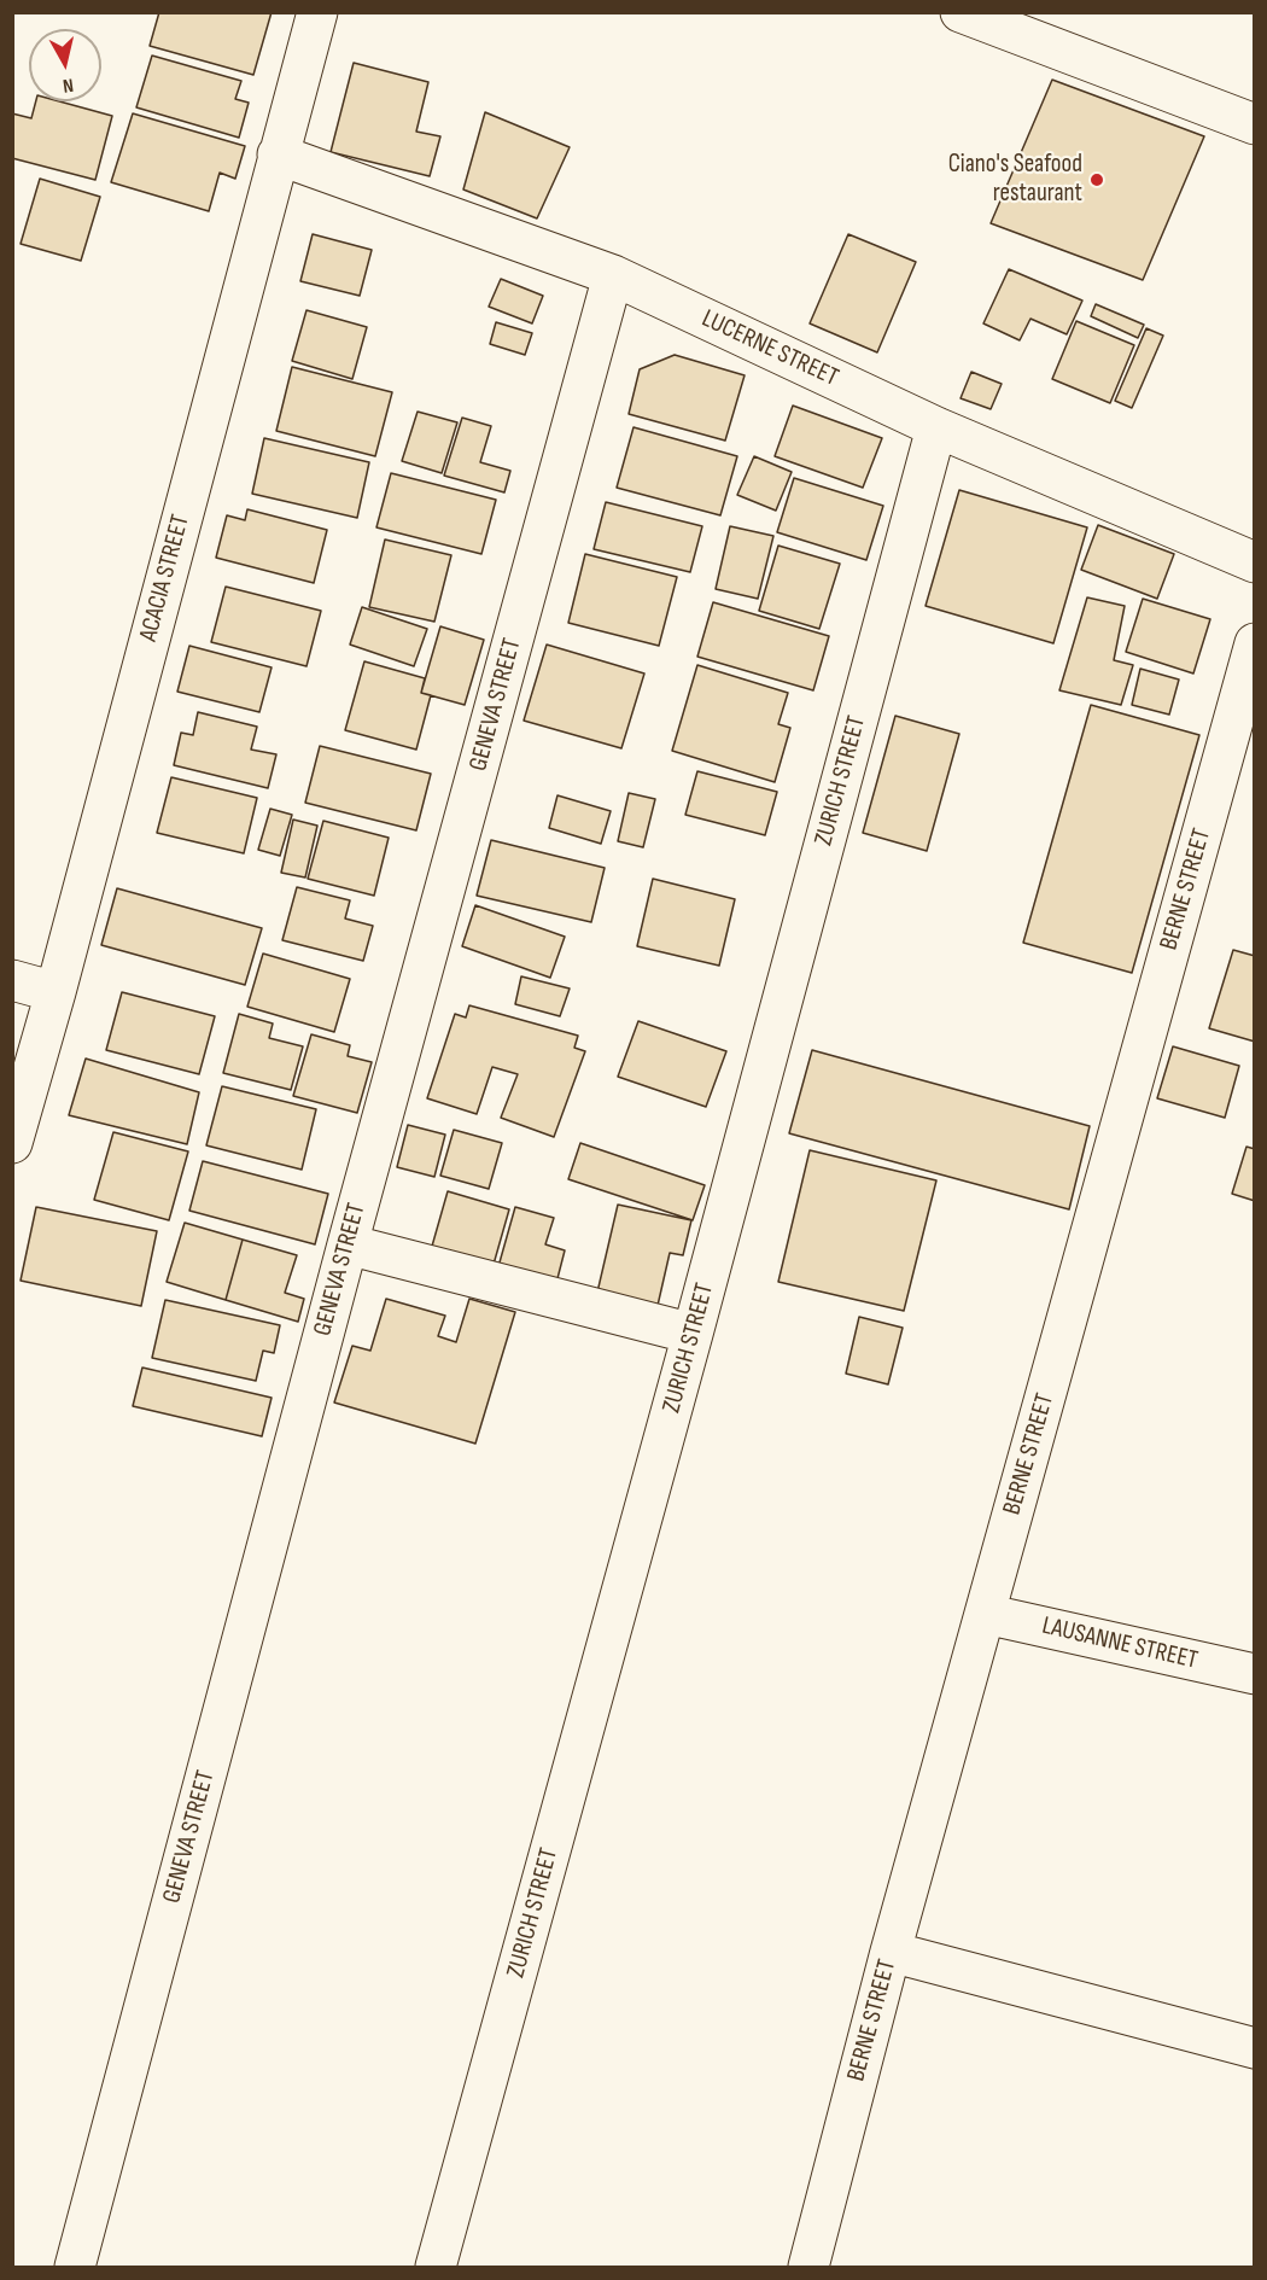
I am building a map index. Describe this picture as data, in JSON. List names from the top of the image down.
{
  "streets": {
    "street": [
      "LUCERNE STREET",
      "ACACIA STREET",
      "GENEVA STREET",
      "ZURICH STREET",
      "BERNE STREET",
      "LAUSANNE STREET"
    ]
  },
  "crossings": [
    ["LUCERNE STREET", "ACACIA STREET"],
    ["LUCERNE STREET", "GENEVA STREET"],
    ["LUCERNE STREET", "ZURICH STREET"],
    ["BERNE STREET", "LAUSANNE STREET"]
  ],
  "places": ["Ciano's Seafood restaurant"],
  "north": "bottom"
}
